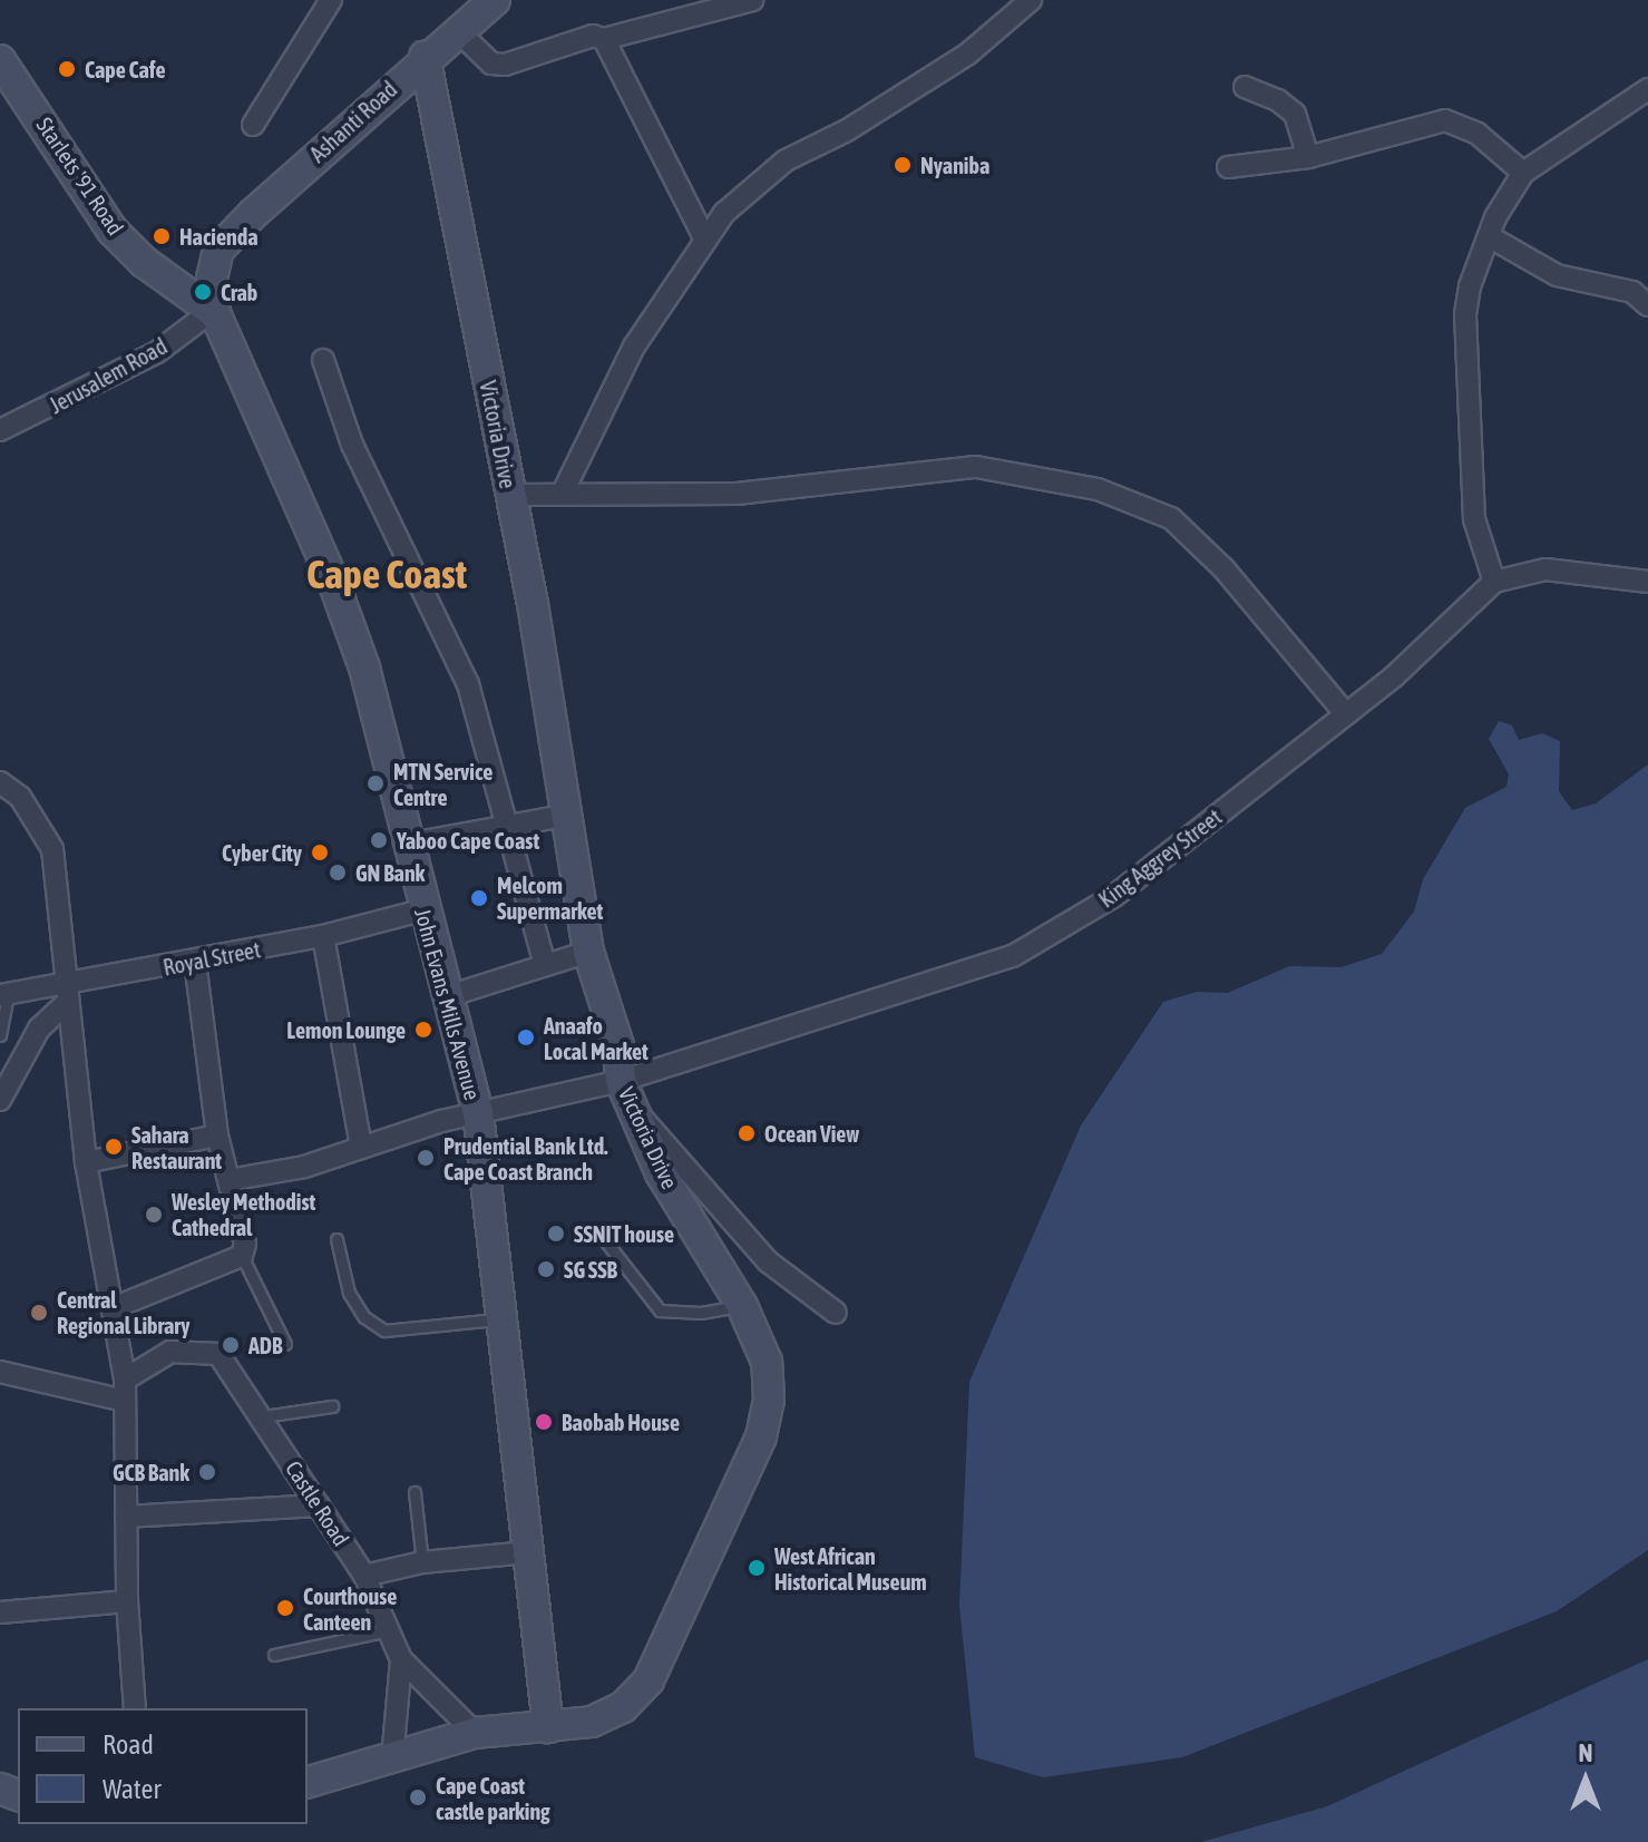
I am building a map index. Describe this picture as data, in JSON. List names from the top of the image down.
{
  "streets": {
    "street": [
      "Ashanti Road",
      "Starlets '91 Road",
      "Jerusalem Road",
      "Victoria Drive",
      "King Aggrey Street",
      "Royal Street",
      "John Evans Mills Avenue",
      "Castle Road"
    ]
  },
  "crossings": [
    ["Ashanti Road", "Starlets '91 Road"],
    ["Ashanti Road", "Victoria Drive"],
    ["Starlets '91 Road", "Jerusalem Road"],
    ["Starlets '91 Road", "John Evans Mills Avenue"],
    ["Jerusalem Road", "John Evans Mills Avenue"],
    ["Victoria Drive", "King Aggrey Street"],
    ["Victoria Drive", "John Evans Mills Avenue"],
    ["Victoria Drive", "Castle Road"],
    ["King Aggrey Street", "John Evans Mills Avenue"],
    ["Royal Street", "John Evans Mills Avenue"]
  ],
  "districts": ["Cape Coast"],
  "places": [
    "Cape Cafe",
    "Nyaniba",
    "Hacienda",
    "Crab",
    "MTN Service Centre",
    "Yaboo Cape Coast",
    "Cyber City",
    "GN Bank",
    "Melcom Supermarket",
    "Lemon Lounge",
    "Anaafo Local Market",
    "Ocean View",
    "Sahara Restaurant",
    "Prudential Bank Ltd. Cape Coast Branch",
    "Wesley Methodist Cathedral",
    "SSNIT house",
    "SG SSB",
    "Central Regional Library",
    "ADB",
    "Baobab House",
    "GCB Bank",
    "West African Historical Museum",
    "Courthouse Canteen",
    "Cape Coast castle parking"
  ],
  "legend": ["Road", "Water"],
  "north": "top"
}
